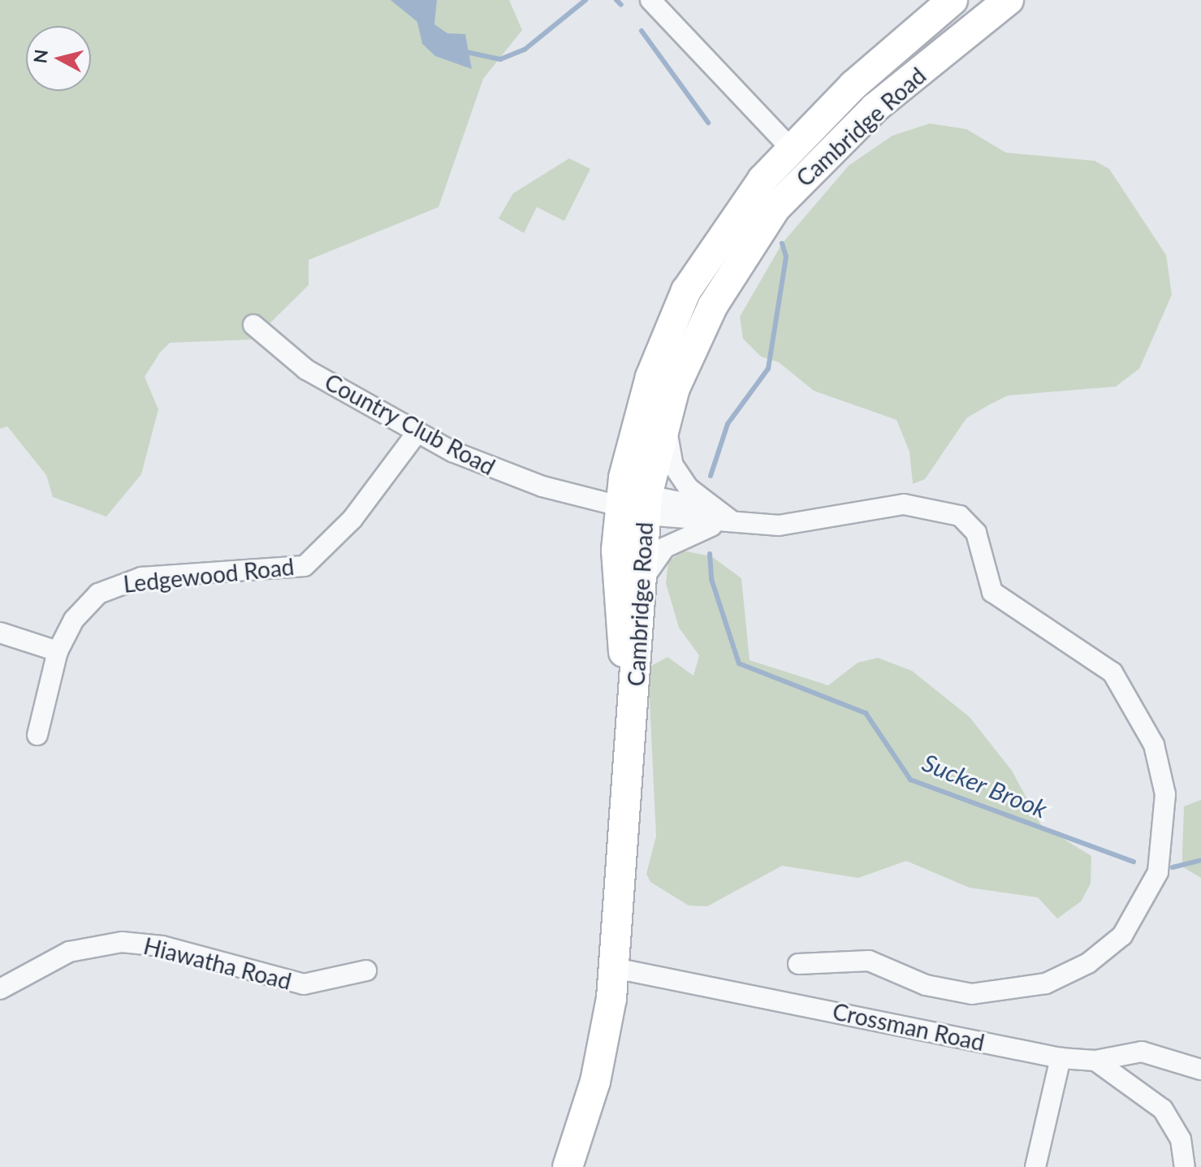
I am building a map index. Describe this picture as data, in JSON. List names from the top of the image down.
{
  "streets": {
    "highway": ["Cambridge Road"],
    "street": [
      "Country Club Road",
      "Ledgewood Road",
      "Hiawatha Road",
      "Crossman Road"
    ]
  },
  "crossings": [
    ["Cambridge Road", "Country Club Road"],
    ["Cambridge Road", "Crossman Road"],
    ["Country Club Road", "Ledgewood Road"]
  ],
  "water": ["Sucker Brook"],
  "north": "left"
}
